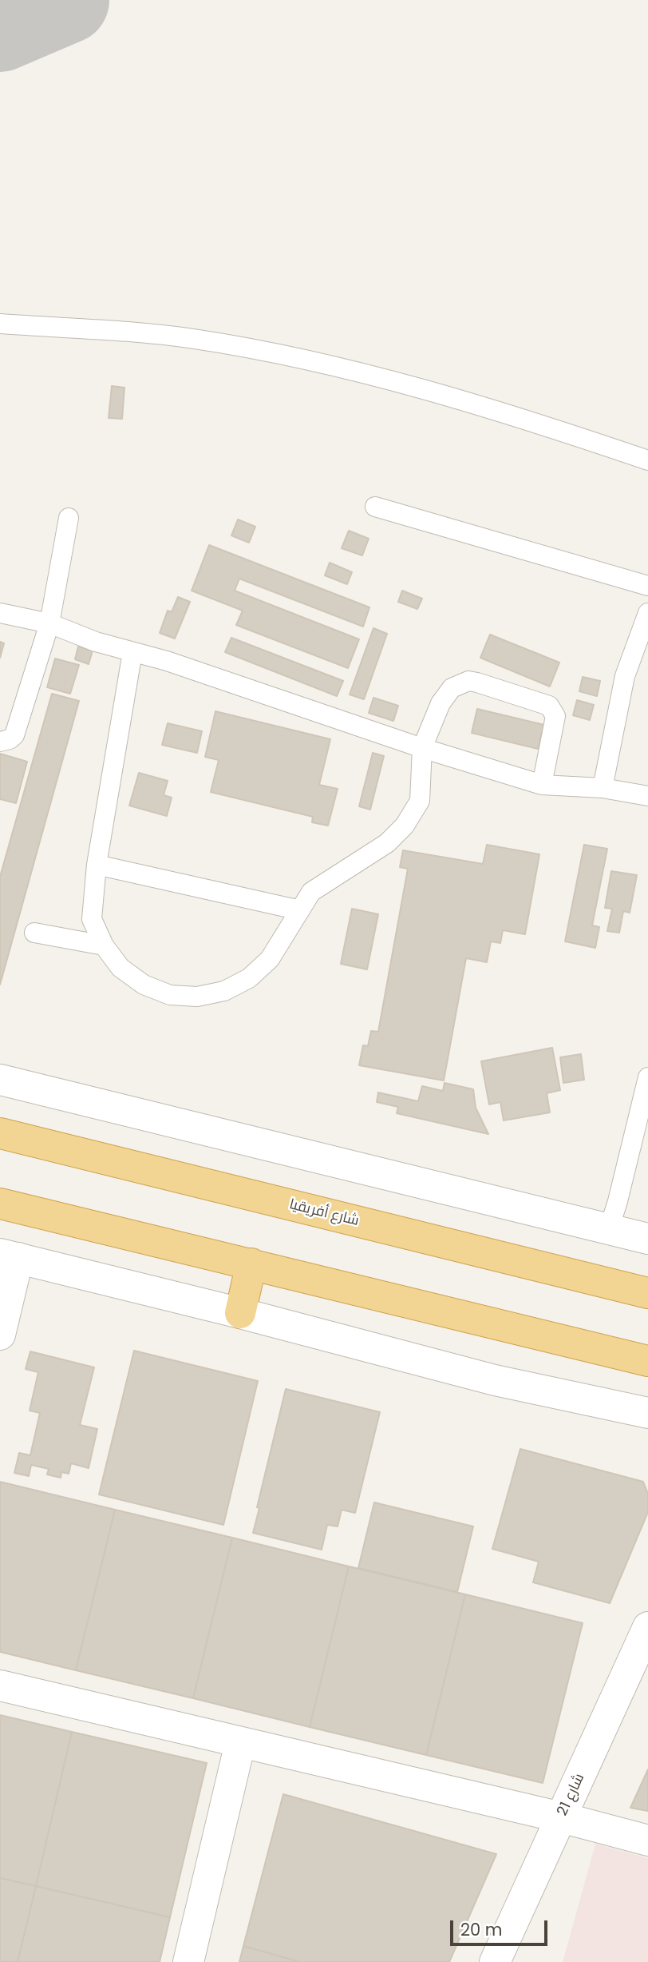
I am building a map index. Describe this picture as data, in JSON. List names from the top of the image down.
{
  "streets": {
    "highway": ["شارع أفريقيا"],
    "street": ["شارع 21"]
  },
  "scale_bar": "20 m"
}
